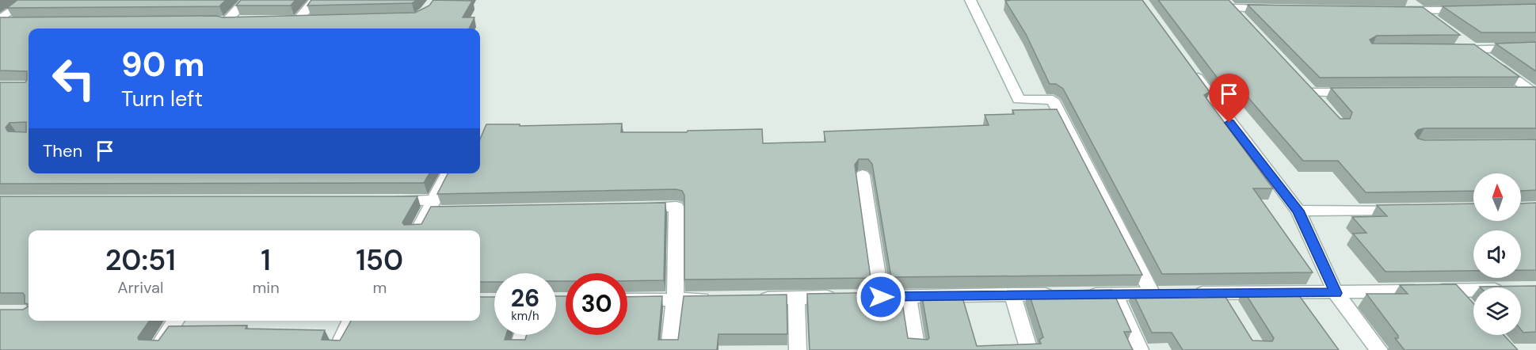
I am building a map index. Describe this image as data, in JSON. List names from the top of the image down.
{
  "north": "top",
  "page": {
    "turn": ["90 m", "Turn left"],
    "then": "Then",
    "eta": [
      "20:51",
      "Arrival",
      "1",
      "min",
      "150",
      "m"
    ],
    "speed": "26 km/h",
    "limit": "30"
  }
}
